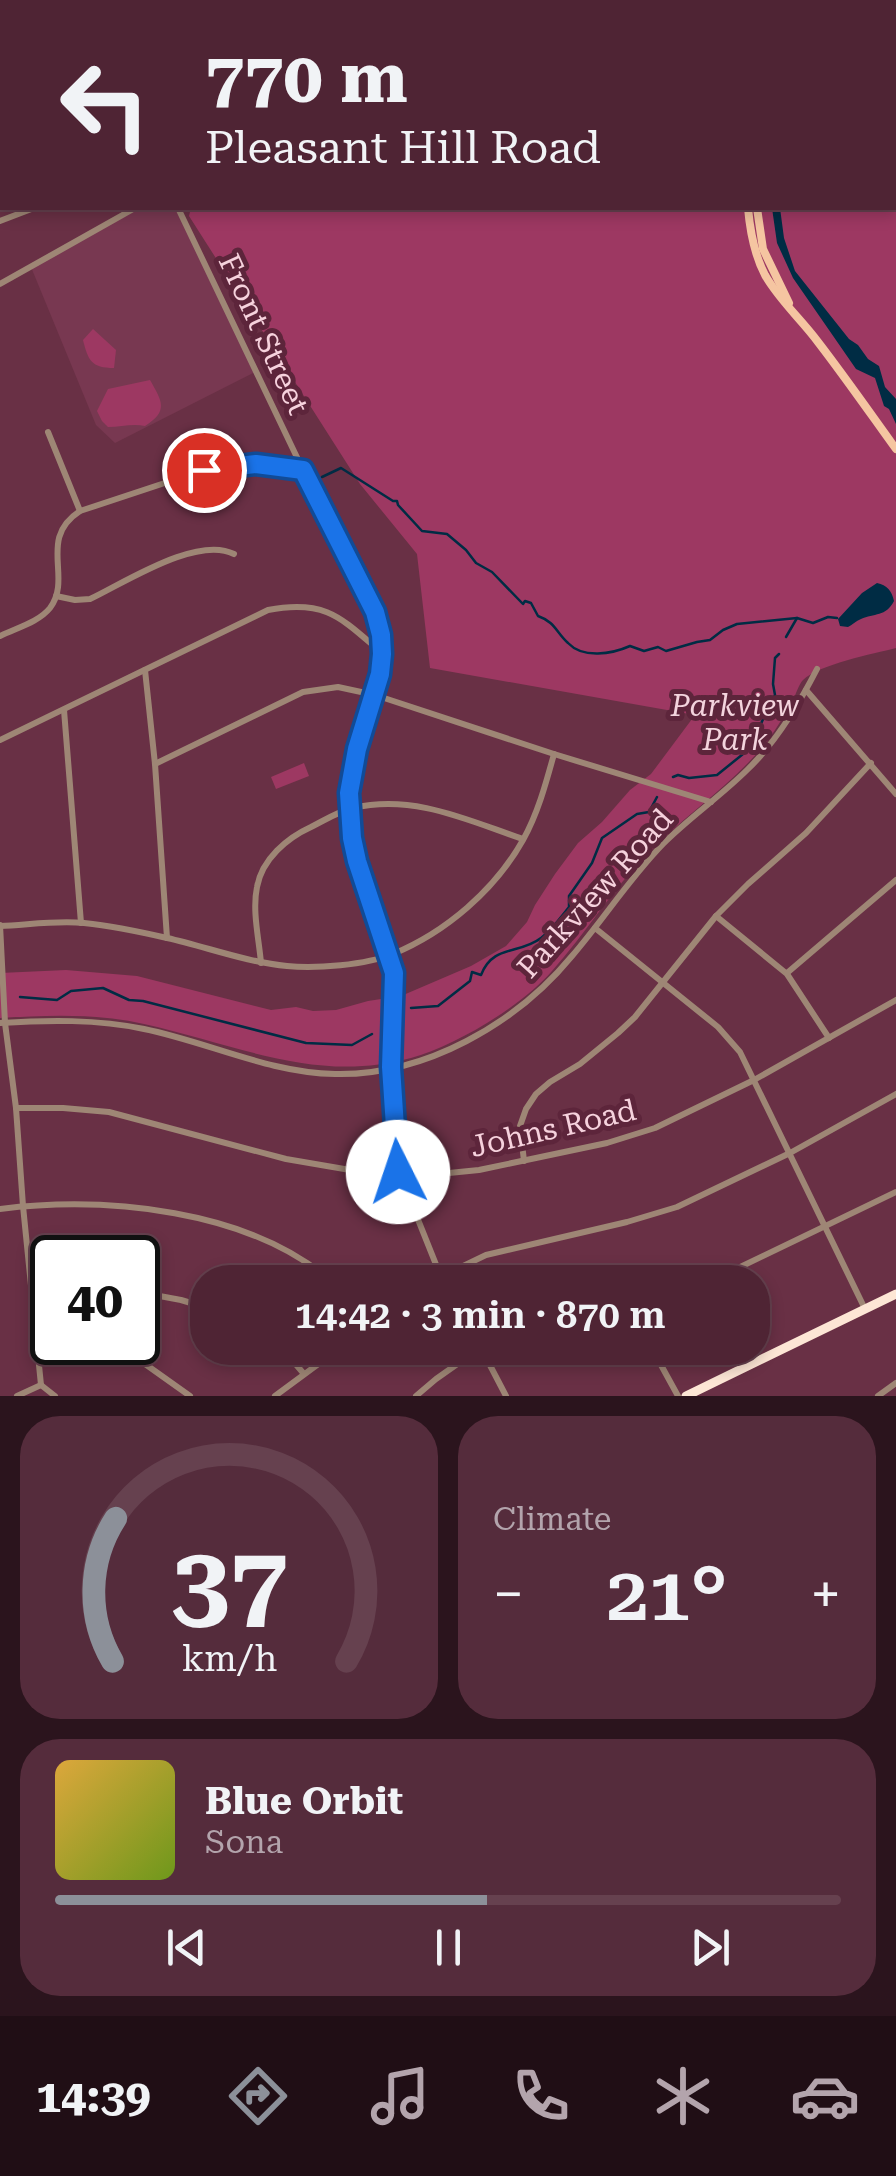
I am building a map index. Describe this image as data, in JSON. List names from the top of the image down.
{
  "streets": {
    "street": ["Front Street", "Parkview Road", "Johns Road"]
  },
  "crossings": [
    ["Front Street", "Parkview Road"],
    ["Front Street", "Johns Road"]
  ],
  "parks": ["Parkview Park"],
  "page": {
    "turn": ["770 m", "Pleasant Hill Road"],
    "limit": "40",
    "trip": "14:42 · 3 min · 870 m",
    "tile": "Climate",
    "heat": ["−", "21°", "+"],
    "song": ["Blue Orbit", "Sona"],
    "tabs": "14:39",
    "gauge": ["37", "km/h"]
  }
}
